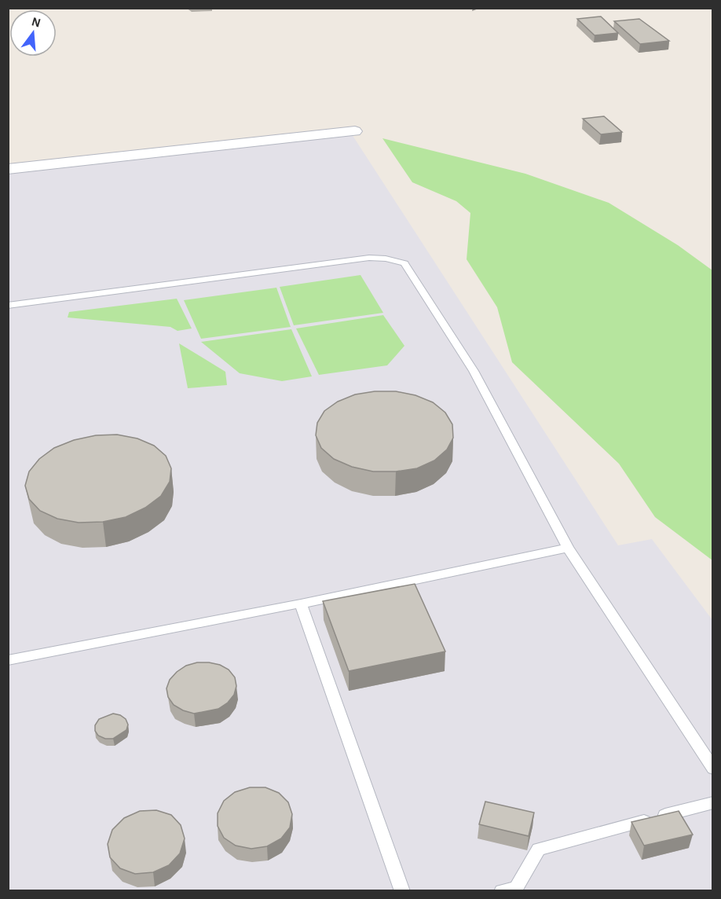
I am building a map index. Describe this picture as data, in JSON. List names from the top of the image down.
{
  "north": "top"
}
